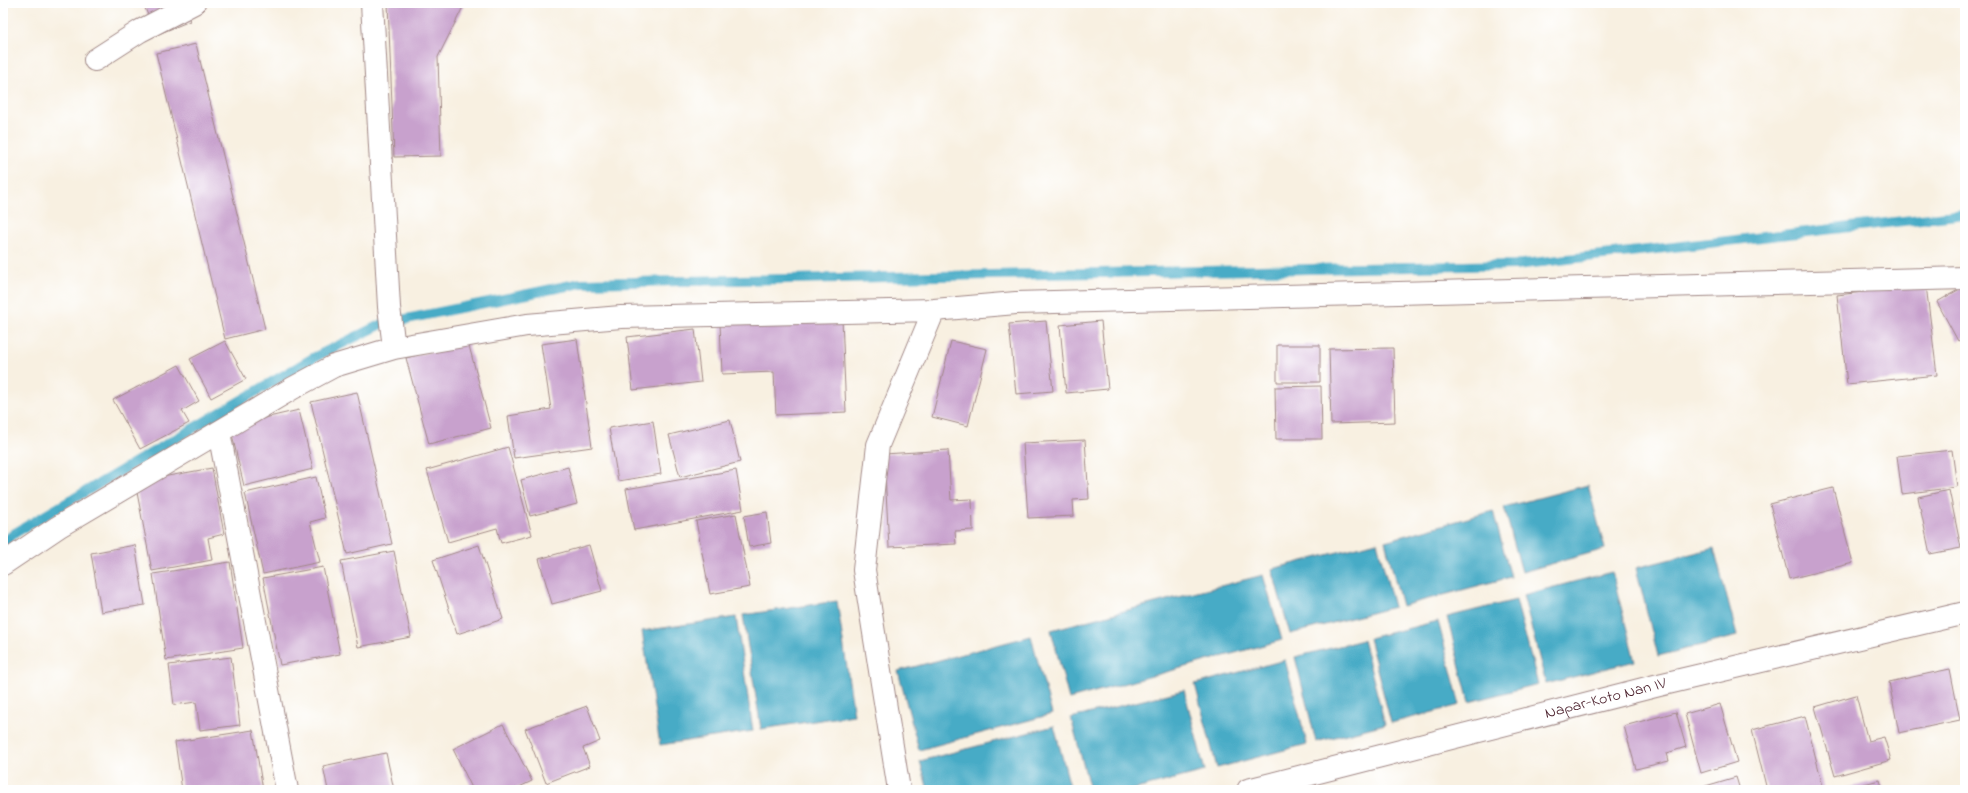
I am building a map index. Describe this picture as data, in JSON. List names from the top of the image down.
{
  "streets": {
    "street": ["Napar-Koto Nan IV"]
  }
}
